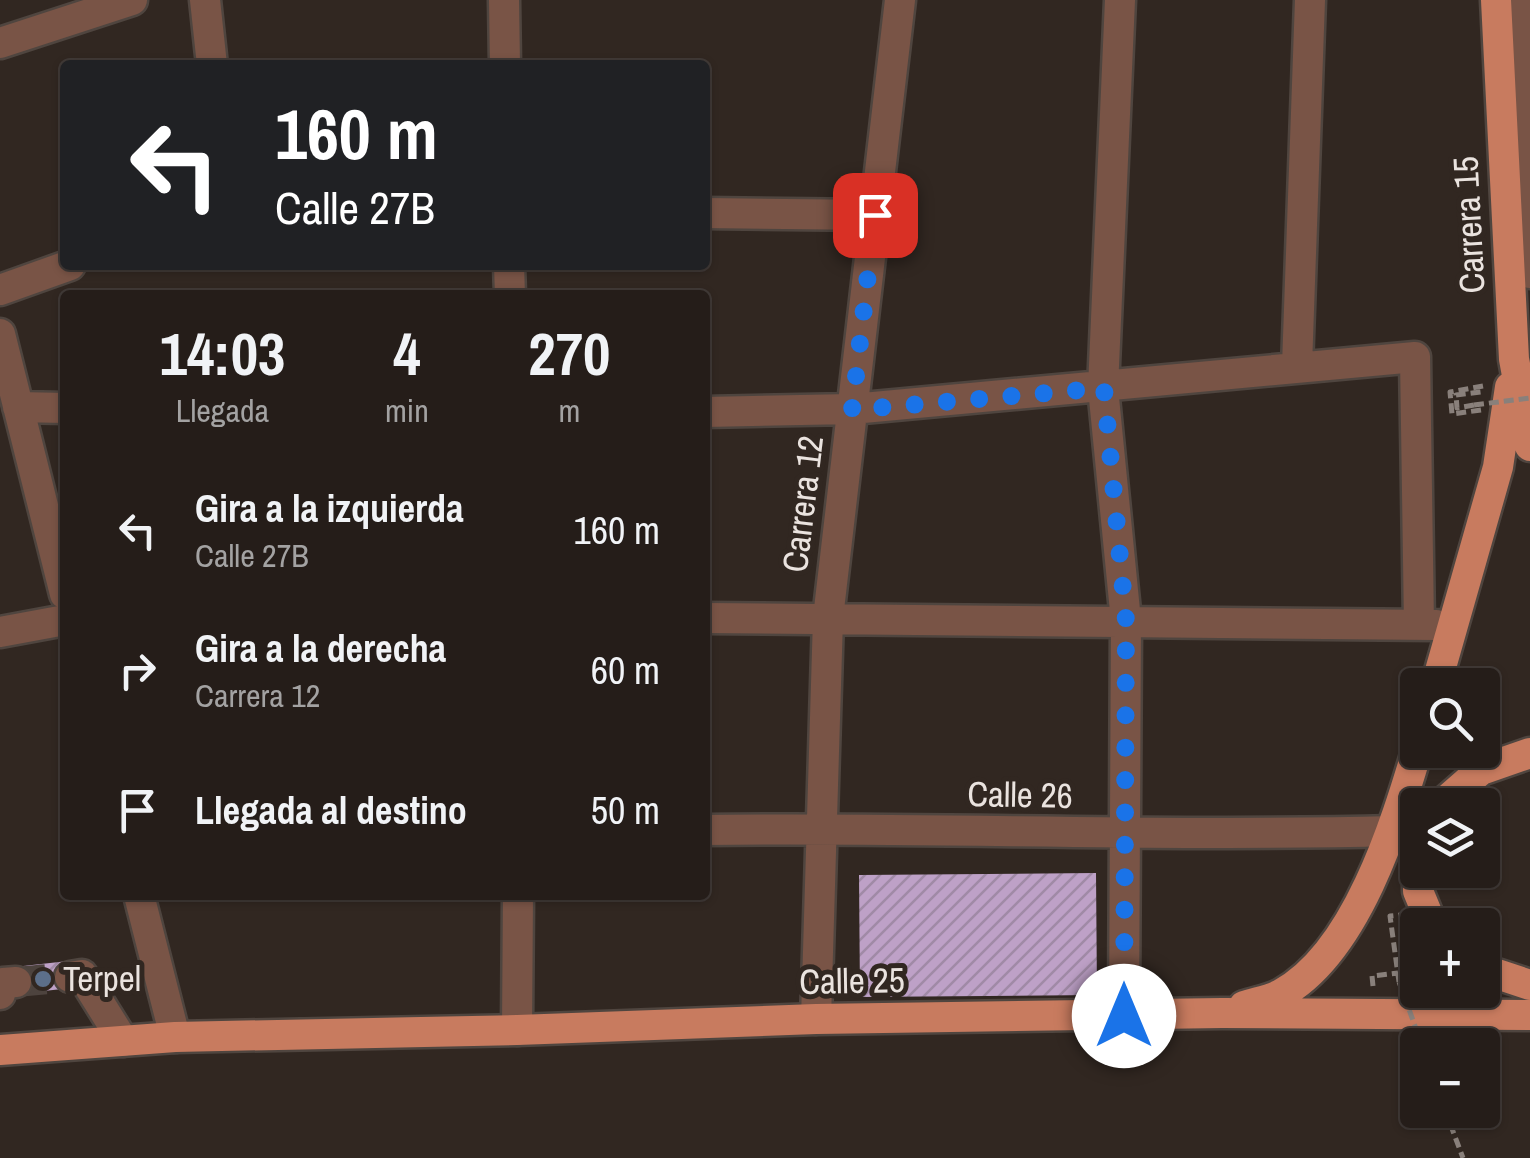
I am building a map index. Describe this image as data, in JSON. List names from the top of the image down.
{
  "streets": {
    "main road": ["Carrera 15", "Calle 25"],
    "street": ["Carrera 12", "Calle 26"]
  },
  "crossings": [
    ["Carrera 12", "Calle 26"],
    ["Carrera 12", "Calle 25"]
  ],
  "places": ["Terpel"],
  "page": {
    "turn": ["160 m", "Calle 27B"],
    "eta": [
      "14:03",
      "Llegada",
      "4",
      "min",
      "270",
      "m"
    ],
    "list": [
      {
        "name": "Gira a la izquierda",
        "note": "Calle 27B",
        "value": "160 m"
      },
      {
        "name": "Gira a la derecha",
        "note": "Carrera 12",
        "value": "60 m"
      },
      {
        "name": "Llegada al destino",
        "value": "50 m"
      }
    ],
    "map_buttons": ["+", "−"]
  }
}
